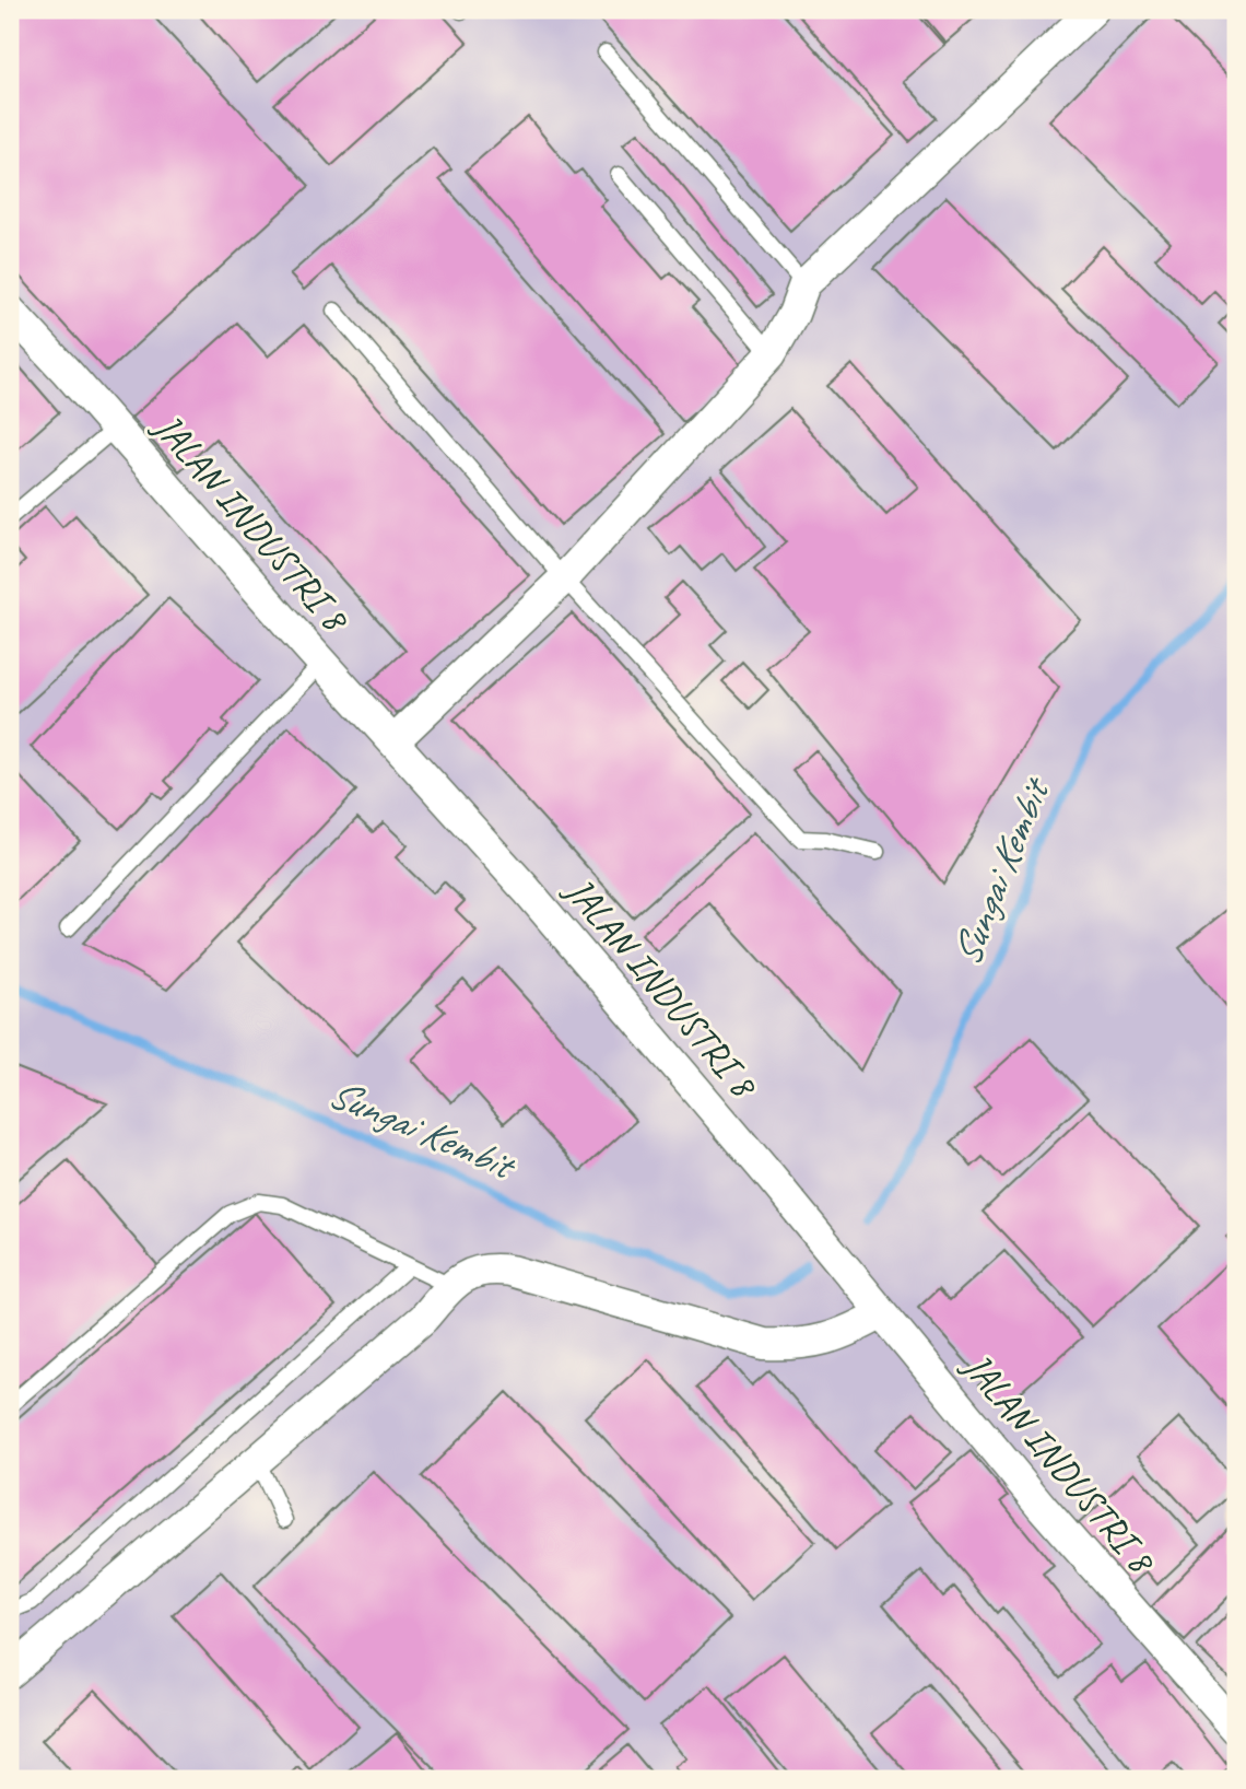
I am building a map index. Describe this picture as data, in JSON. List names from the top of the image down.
{
  "streets": {
    "street": ["JALAN INDUSTRI 8"]
  },
  "water": ["Sungai Kembit"]
}
